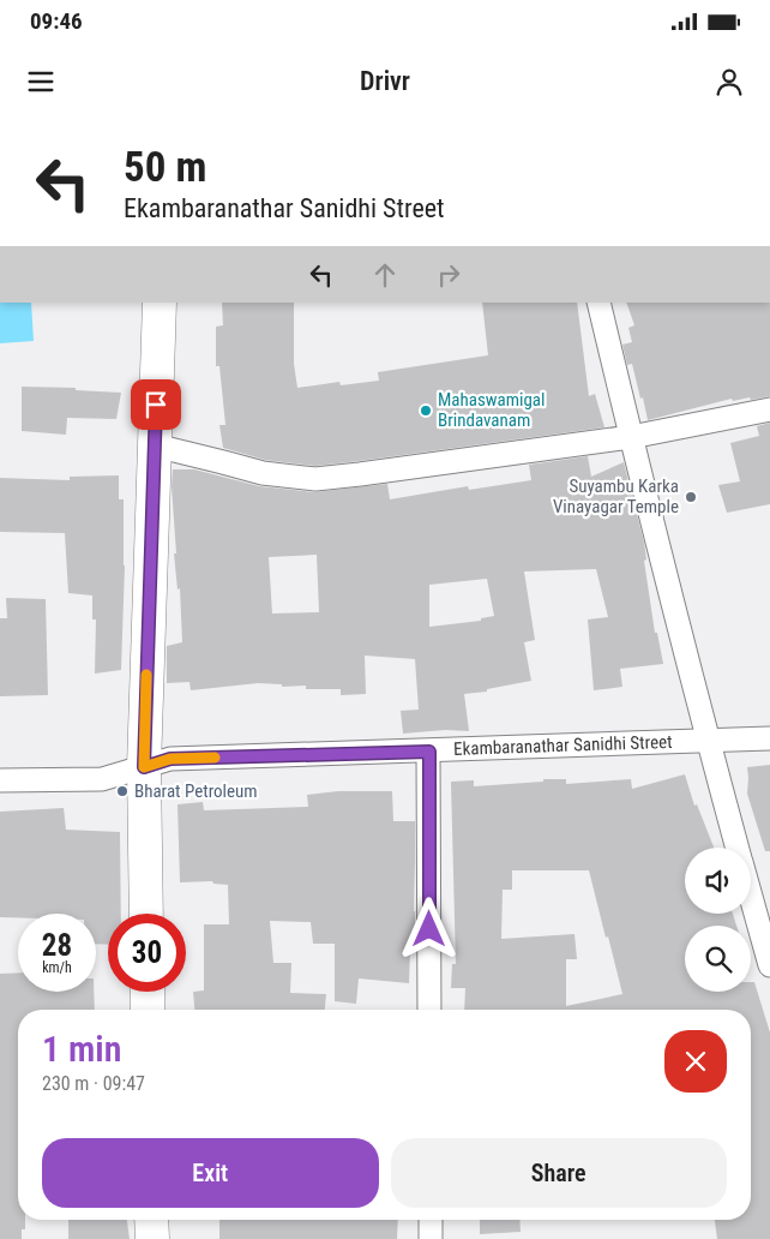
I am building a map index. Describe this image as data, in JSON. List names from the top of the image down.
{
  "streets": {
    "street": ["Ekambaranathar Sanidhi Street"]
  },
  "places": ["Mahaswamigal Brindavanam", "Suyambu Karka Vinayagar Temple", "Bharat Petroleum"],
  "page": {
    "status": "09:46",
    "header": "Drivr",
    "turn": ["50 m", "Ekambaranathar Sanidhi Street"],
    "speed": "28 km/h",
    "limit": "30",
    "heading": ["1 min", "230 m · 09:47"],
    "buttons": ["Exit", "Share"]
  }
}
